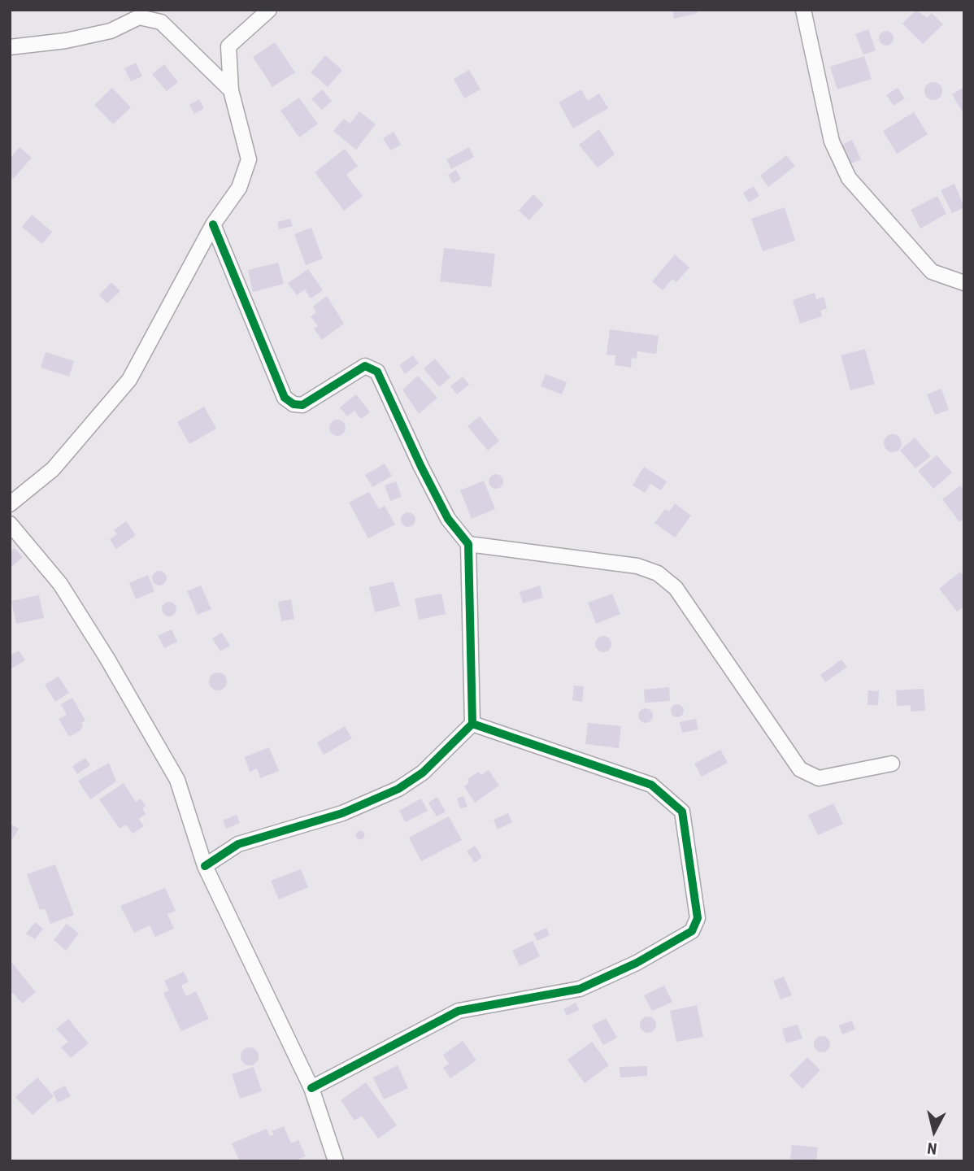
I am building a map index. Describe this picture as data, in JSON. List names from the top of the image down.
{
  "north": "bottom"
}
